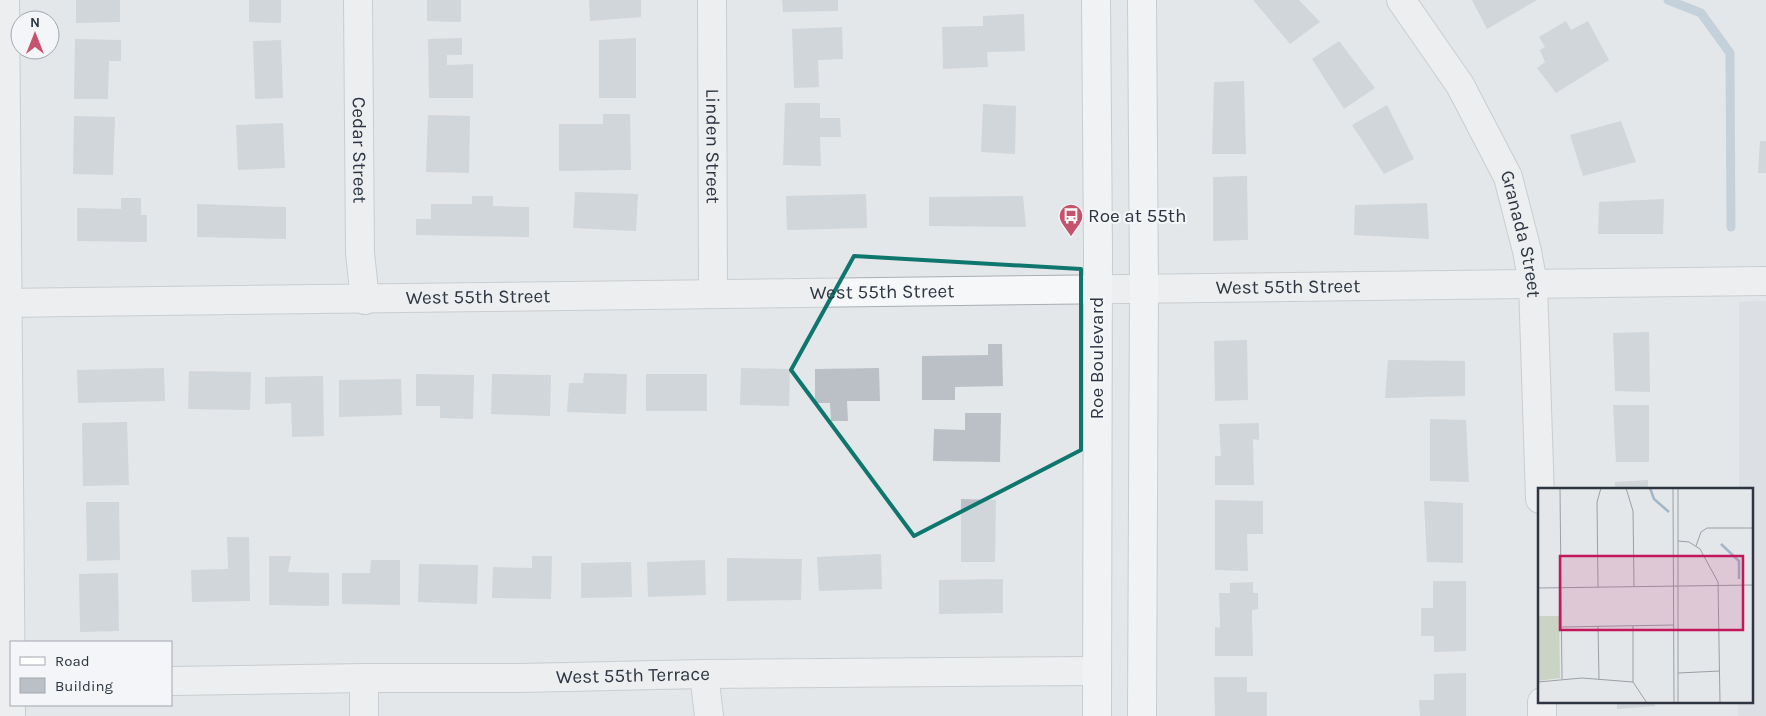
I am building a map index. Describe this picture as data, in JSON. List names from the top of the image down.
{
  "streets": {
    "main road": ["Roe Boulevard"],
    "street": [
      "Linden Street",
      "Cedar Street",
      "Granada Street",
      "West 55th Street",
      "West 55th Terrace"
    ]
  },
  "crossings": [
    ["Linden Street", "West 55th Street"],
    ["Cedar Street", "West 55th Street"],
    ["Granada Street", "West 55th Street"],
    ["West 55th Street", "Roe Boulevard"],
    ["Roe Boulevard", "West 55th Terrace"]
  ],
  "places": {
    "bus stop": ["Roe at 55th"]
  },
  "legend": ["Road", "Building"],
  "north": "top"
}
